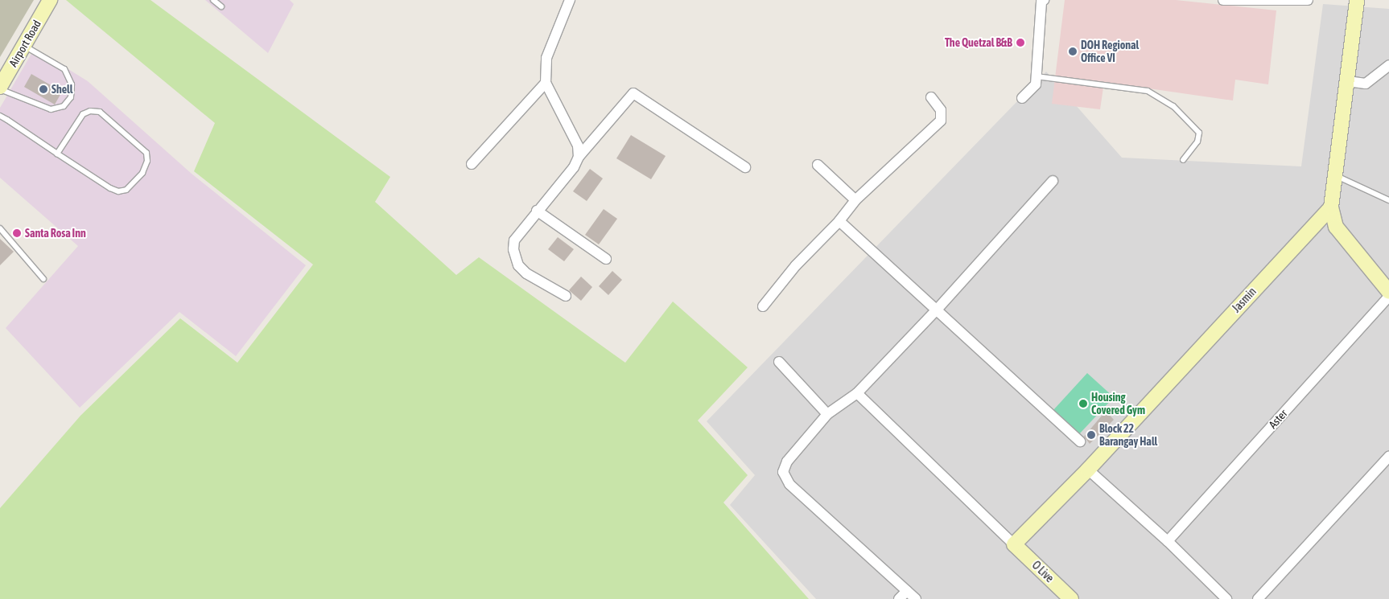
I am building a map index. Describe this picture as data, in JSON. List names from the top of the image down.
{
  "streets": {
    "street": [
      "Airport Road",
      "Jasmin",
      "Aster",
      "O Live"
    ]
  },
  "crossings": [
    ["Jasmin", "O Live"]
  ],
  "places": [
    "The Quetzal B&B",
    "DOH Regional Office VI",
    "Shell",
    "Santa Rosa Inn",
    "Housing Covered Gym",
    "Block 22 Barangay Hall"
  ]
}
